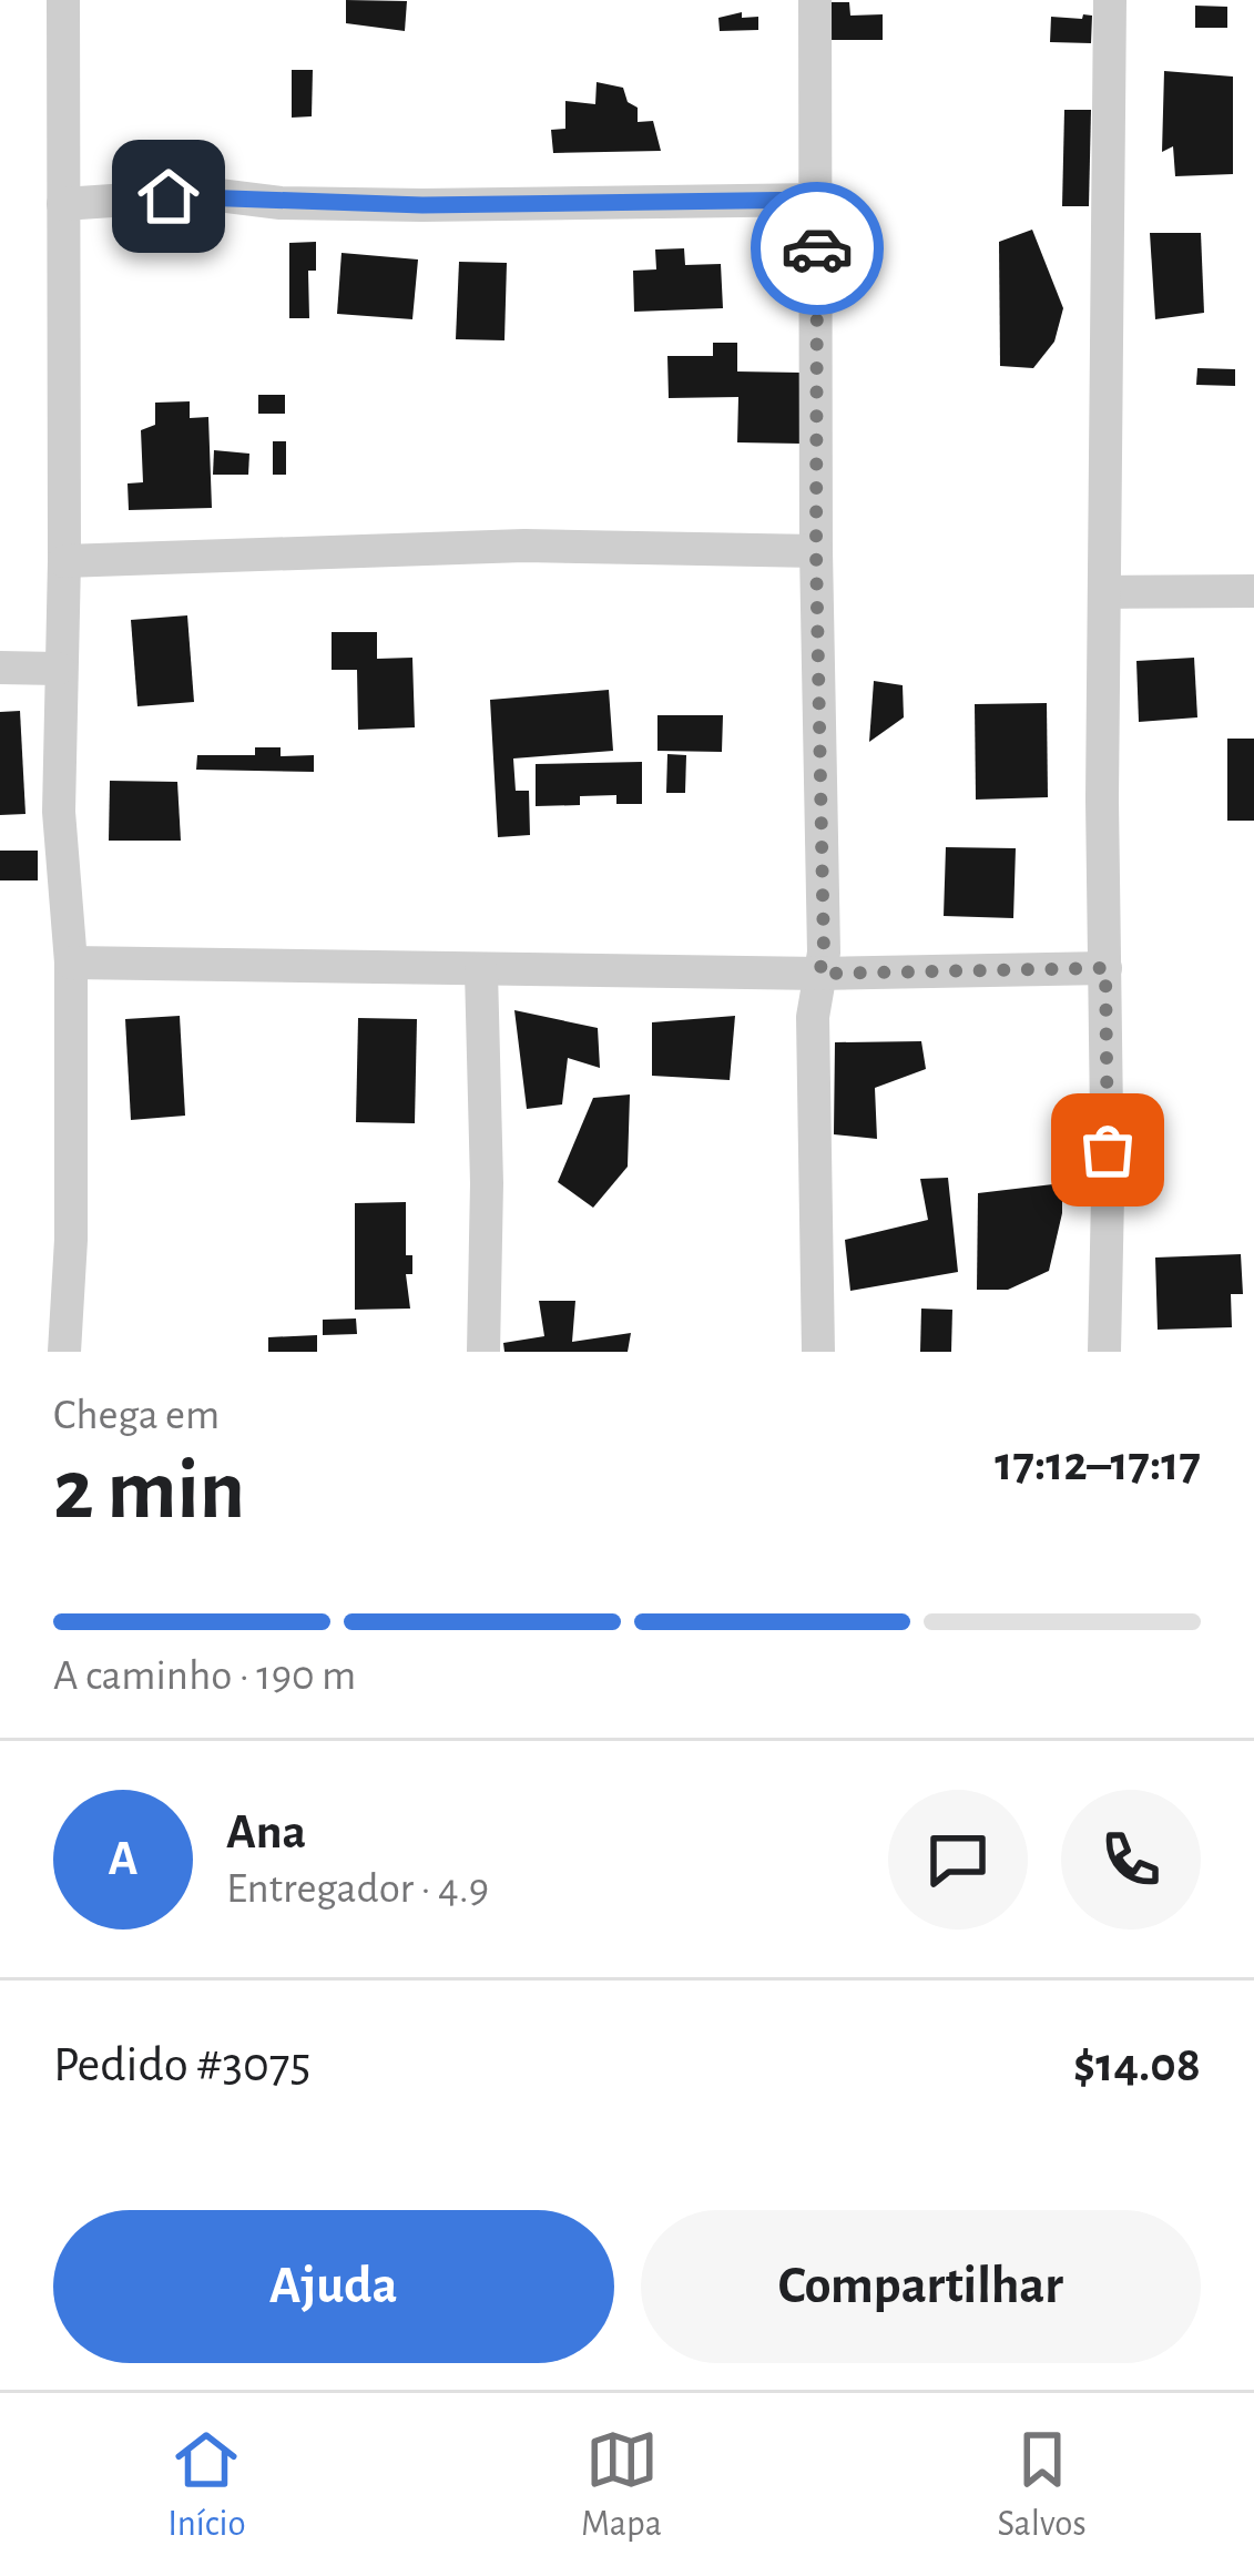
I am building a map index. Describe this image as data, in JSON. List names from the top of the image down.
{
  "page": {
    "heading": ["2 min", "Chega em", "17:12–17:17"],
    "panel": [
      "Ana",
      "Entregador · 4.9",
      "Pedido #3075",
      "$14.08"
    ],
    "bar": "A caminho · 190 m",
    "round": "A",
    "buttons": ["Ajuda", "Compartilhar"],
    "tabs": ["Início", "Mapa", "Salvos"]
  }
}
